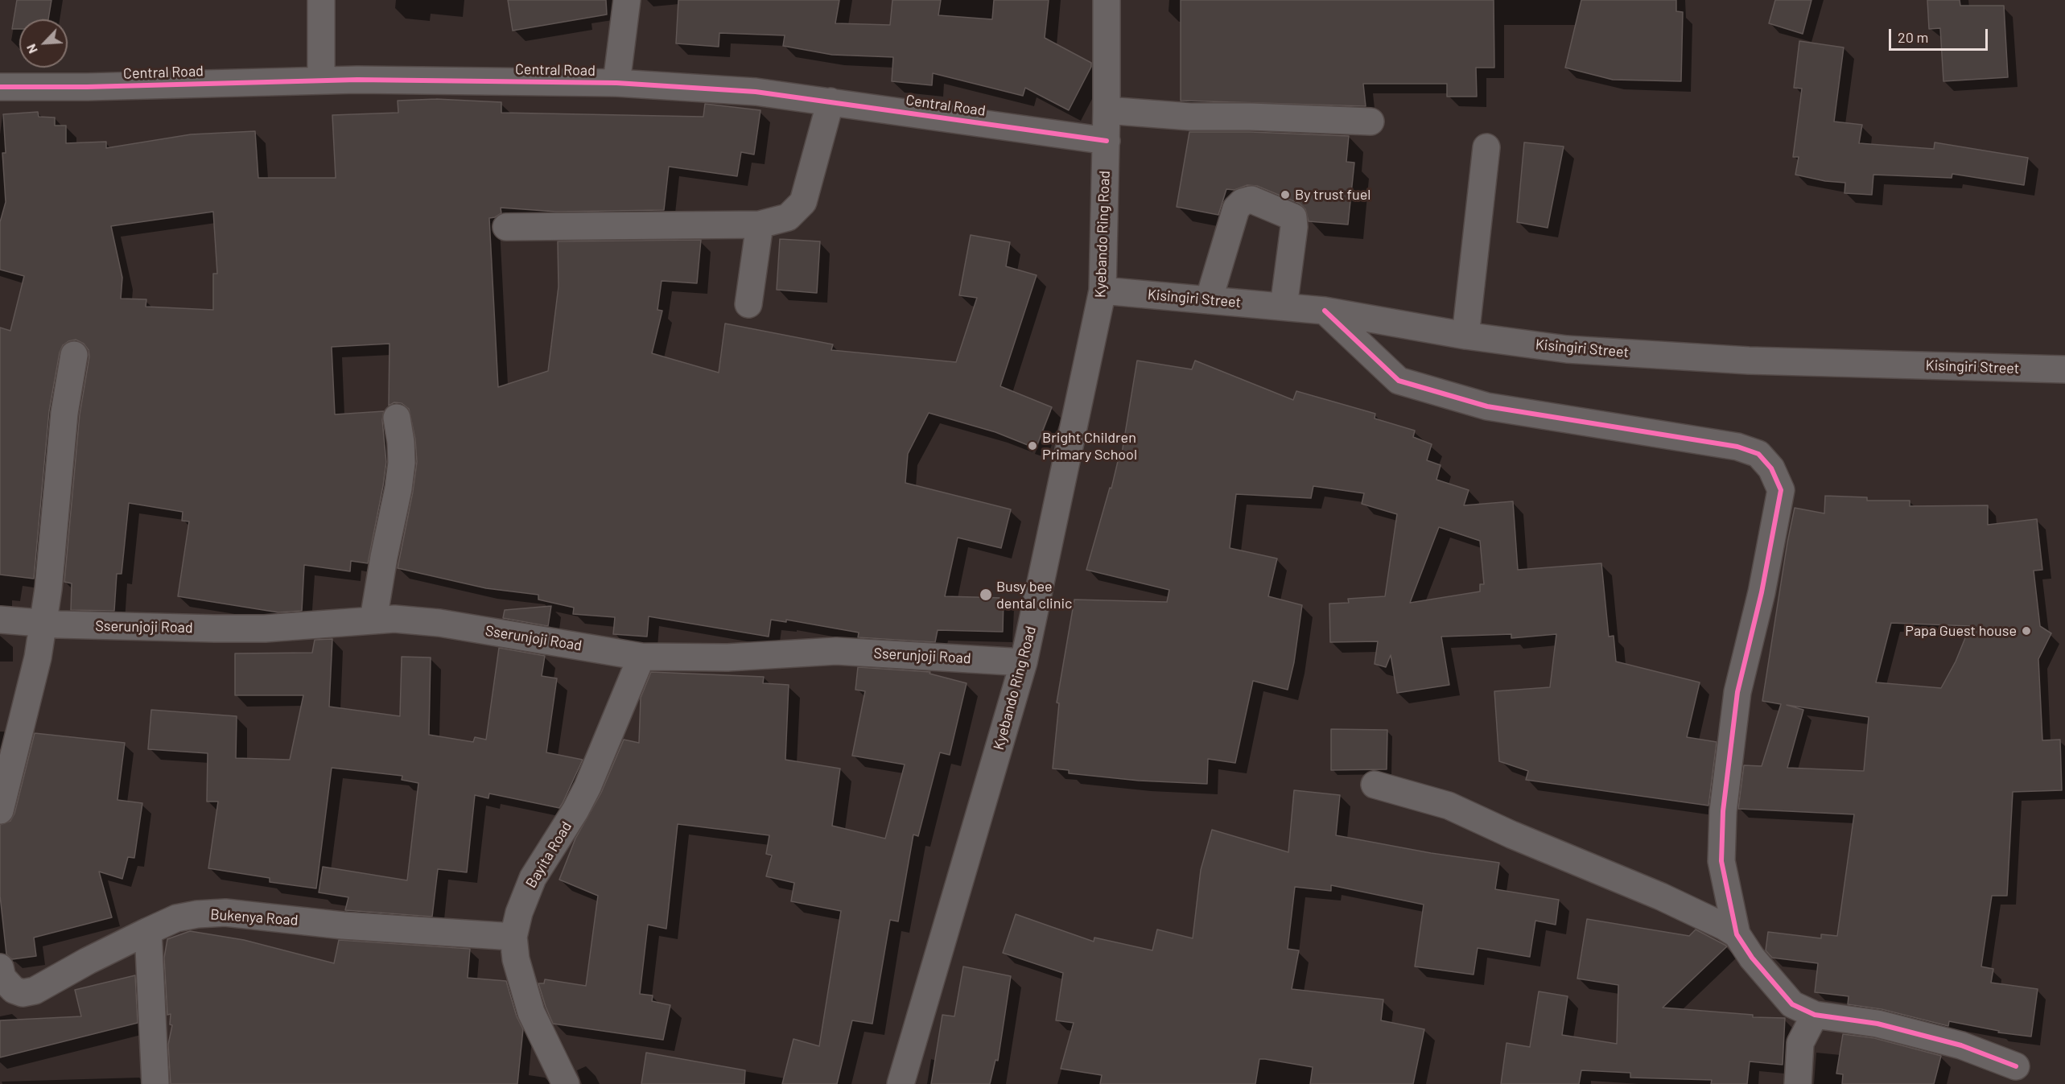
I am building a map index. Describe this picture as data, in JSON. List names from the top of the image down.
{
  "streets": {
    "street": [
      "Central Road",
      "Kyebando Ring Road",
      "Kisingiri Street",
      "Sserunjoji Road",
      "Bayita Road",
      "Bukenya Road"
    ]
  },
  "crossings": [
    ["Central Road", "Kyebando Ring Road"],
    ["Kyebando Ring Road", "Kisingiri Street"],
    ["Kyebando Ring Road", "Sserunjoji Road"],
    ["Sserunjoji Road", "Bayita Road"],
    ["Bayita Road", "Bukenya Road"]
  ],
  "places": [
    "By trust fuel",
    "Bright Children Primary School",
    "Busy bee dental clinic",
    "Papa Guest house"
  ],
  "scale_bar": "20 m",
  "north": "bottom left"
}
